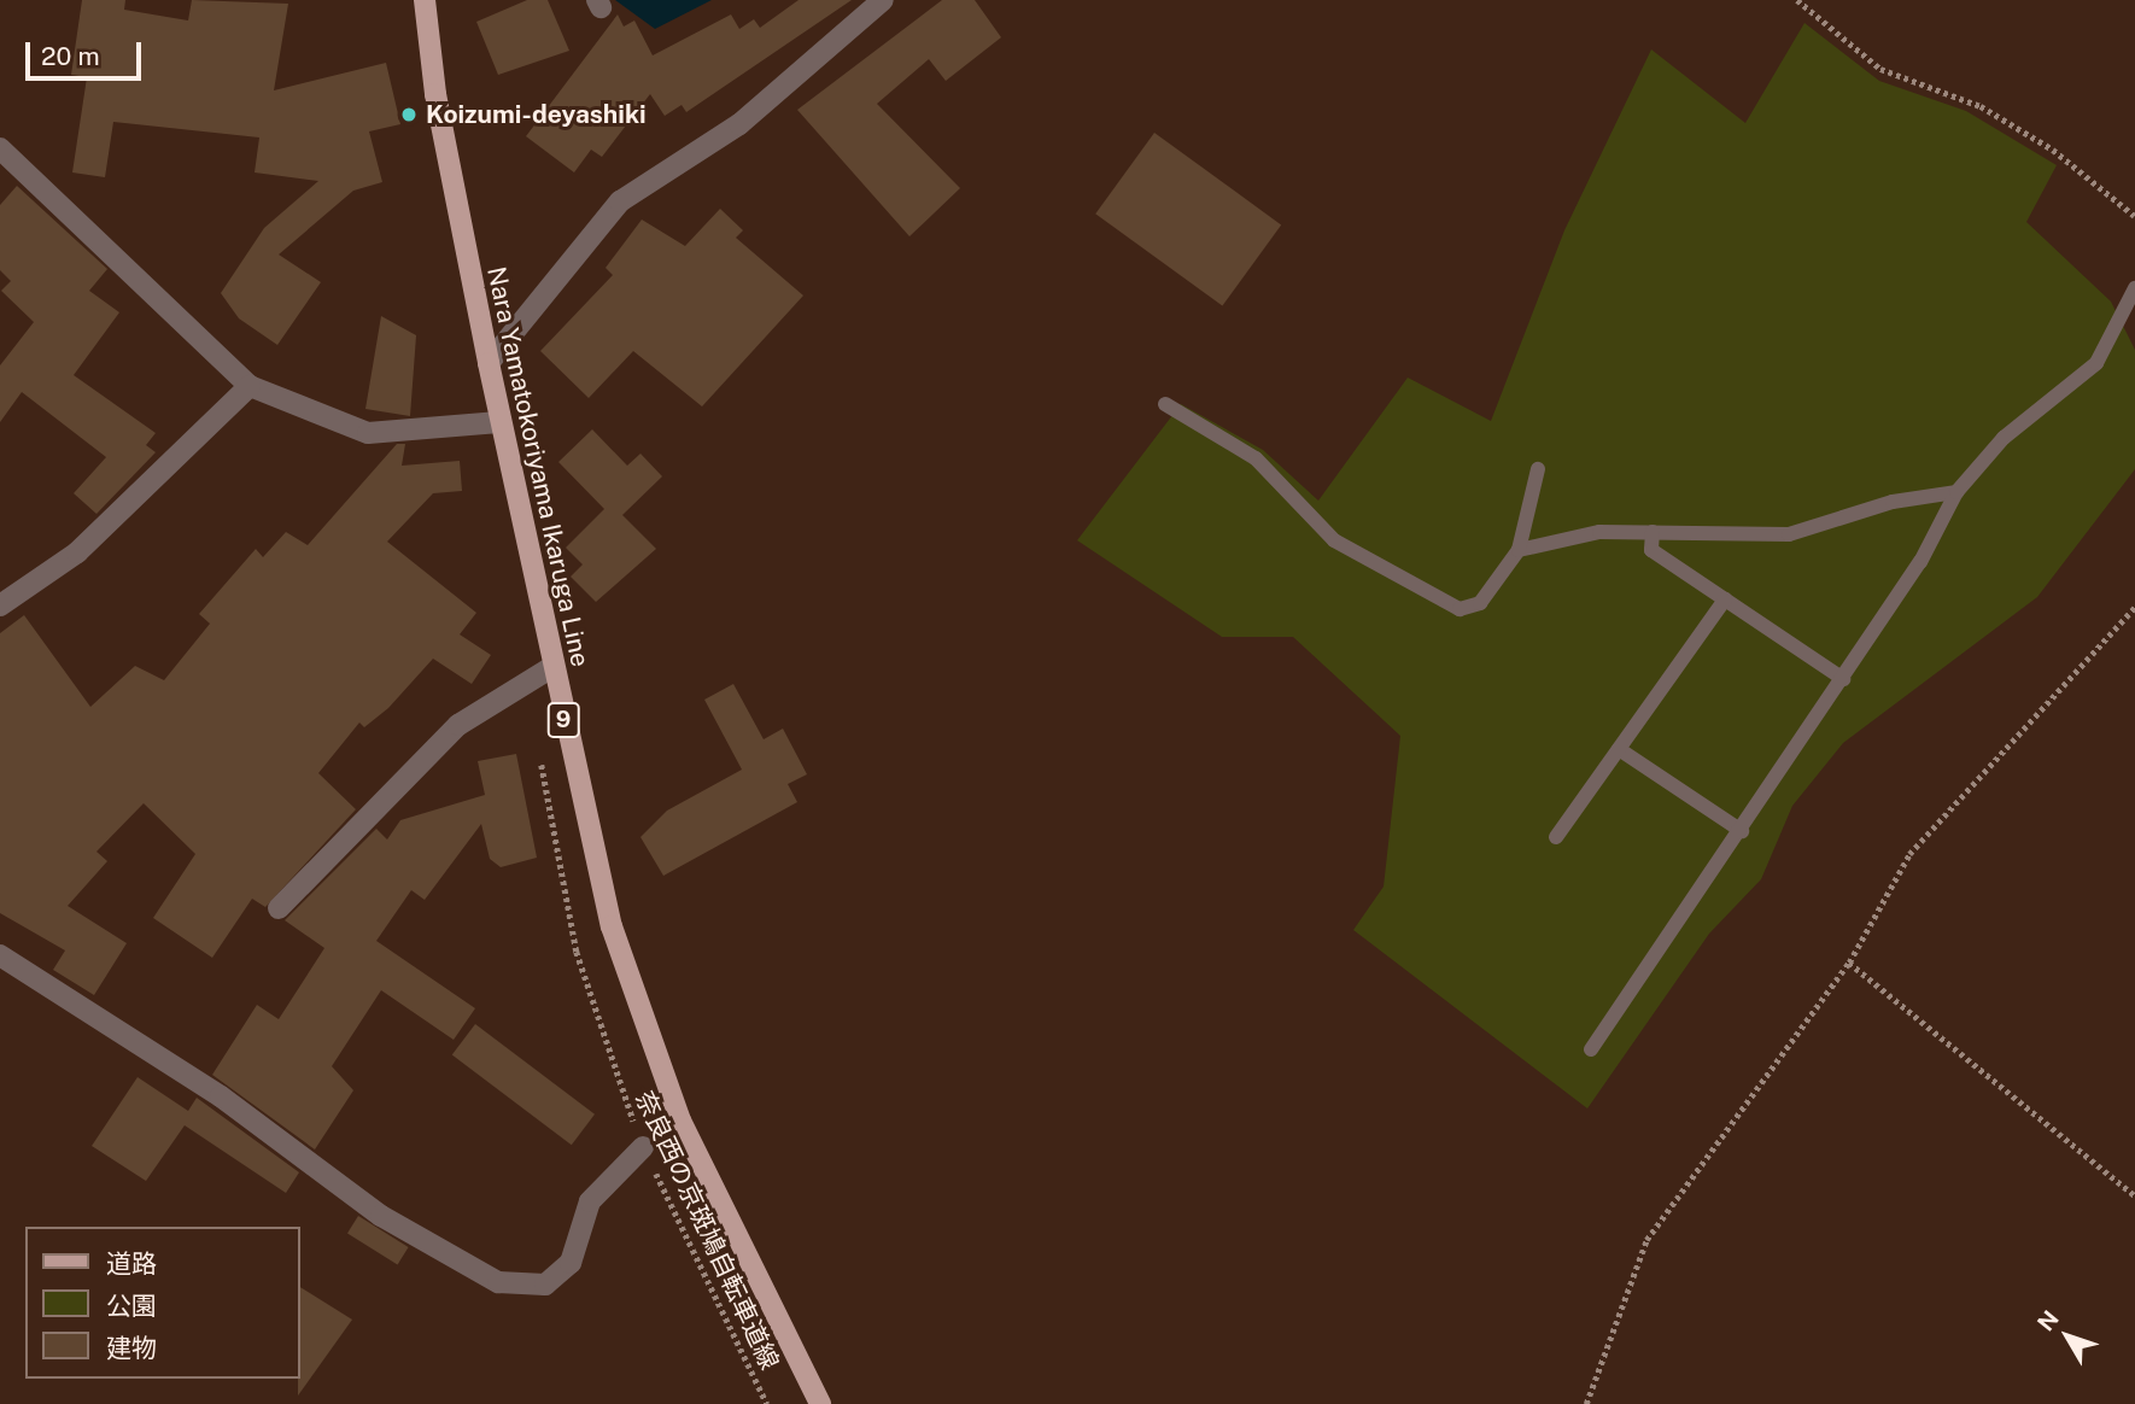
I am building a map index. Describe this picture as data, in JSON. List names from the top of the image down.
{
  "streets": {
    "main road": ["Nara Yamatokoriyama Ikaruga Line", "9"],
    "path": ["奈良西の京斑鳩自転車道線"]
  },
  "places": ["Koizumi-deyashiki"],
  "legend": ["道路", "公園", "建物"],
  "scale_bar": "20 m",
  "north": "top left"
}
